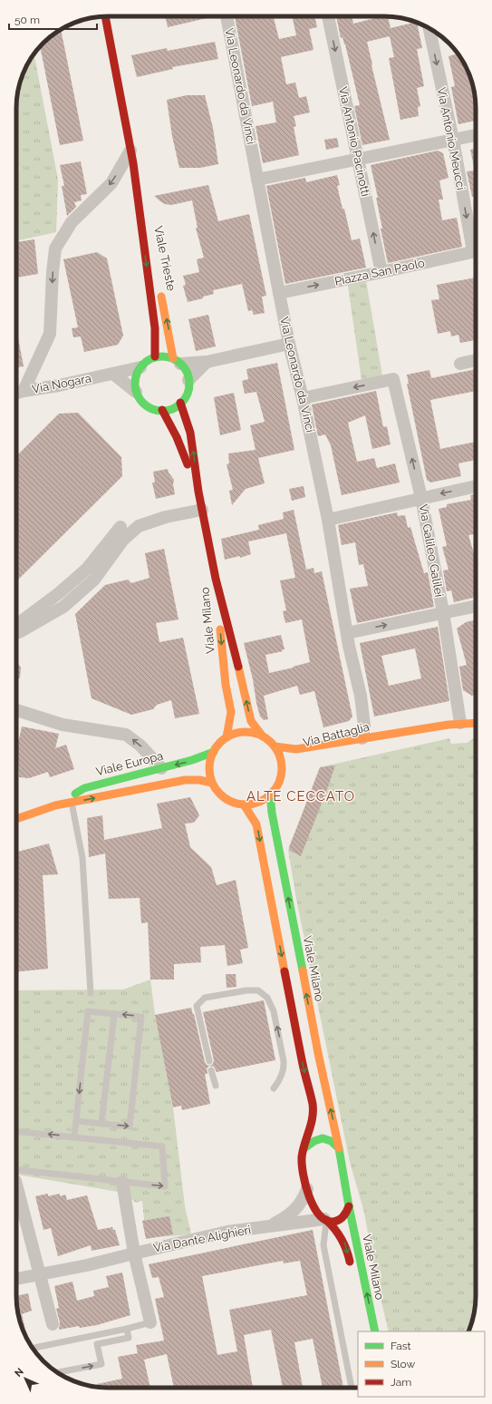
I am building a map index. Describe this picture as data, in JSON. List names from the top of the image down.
{
  "streets": {
    "main road": [
      "Viale Trieste",
      "Viale Milano",
      "Via Battaglia",
      "Viale Europa"
    ],
    "street": [
      "Via Leonardo da Vinci",
      "Via Antonio Meucci",
      "Via Antonio Pacinotti",
      "Piazza San Paolo",
      "Via Nogara",
      "Via Galileo Galilei",
      "Via Dante Alighieri"
    ]
  },
  "crossings": [
    ["Via Leonardo da Vinci", "Piazza San Paolo"],
    ["Via Leonardo da Vinci", "Via Galileo Galilei"],
    ["Via Leonardo da Vinci", "Via Battaglia"],
    ["Via Antonio Pacinotti", "Piazza San Paolo"],
    ["Viale Trieste", "Via Nogara"],
    ["Via Galileo Galilei", "Via Battaglia"],
    ["Viale Milano", "Via Battaglia"],
    ["Viale Milano", "Viale Europa"],
    ["Viale Milano", "Via Dante Alighieri"],
    ["Via Battaglia", "Viale Europa"]
  ],
  "one_way": ["Via Antonio Meucci", "Piazza San Paolo"],
  "districts": ["ALTE CECCATO"],
  "legend": ["Fast", "Slow", "Jam"],
  "scale_bar": "50 m",
  "north": "top left"
}
